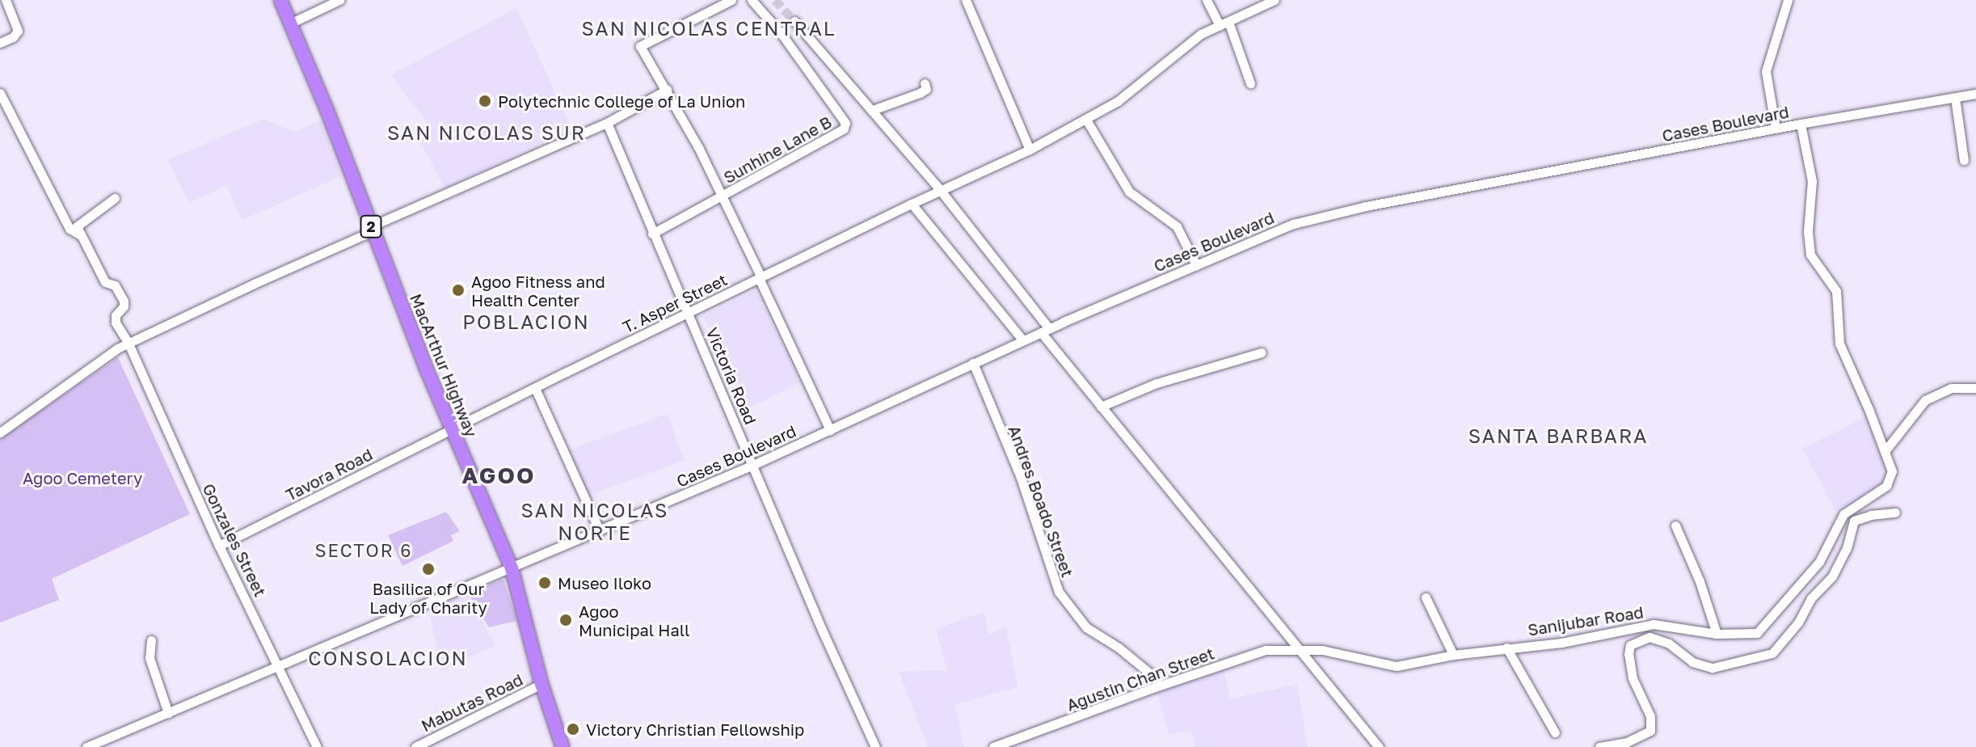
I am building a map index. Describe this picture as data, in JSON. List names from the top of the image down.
{
  "streets": {
    "highway": ["2", "MacArthur Highway"],
    "street": [
      "Cases Boulevard",
      "Sunhine Lane B",
      "T. Asper Street",
      "Victoria Road",
      "Tavora Road",
      "Andres Boado Street",
      "Gonzales Street",
      "Sanijubar Road",
      "Agustin Chan Street",
      "Mabutas Road"
    ]
  },
  "crossings": [
    ["Cases Boulevard", "MacArthur Highway"],
    ["Cases Boulevard", "Victoria Road"],
    ["Cases Boulevard", "Andres Boado Street"],
    ["Cases Boulevard", "Gonzales Street"],
    ["Cases Boulevard", "Sanijubar Road"],
    ["Sunhine Lane B", "Victoria Road"],
    ["T. Asper Street", "MacArthur Highway"],
    ["T. Asper Street", "Victoria Road"],
    ["T. Asper Street", "Tavora Road"],
    ["MacArthur Highway", "Tavora Road"],
    ["MacArthur Highway", "Mabutas Road"],
    ["Tavora Road", "Gonzales Street"],
    ["Andres Boado Street", "Agustin Chan Street"],
    ["Sanijubar Road", "Agustin Chan Street"]
  ],
  "districts": [
    "SAN NICOLAS CENTRAL",
    "SAN NICOLAS SUR",
    "POBLACION",
    "SANTA BARBARA",
    "AGOO",
    "SAN NICOLAS NORTE",
    "SECTOR 6",
    "CONSOLACION"
  ],
  "parks": ["Agoo Cemetery"],
  "places": [
    "Polytechnic College of La Union",
    "Agoo Fitness and Health Center",
    "Basilica of Our Lady of Charity",
    "Museo Iloko",
    "Agoo Municipal Hall",
    "Victory Christian Fellowship"
  ]
}
